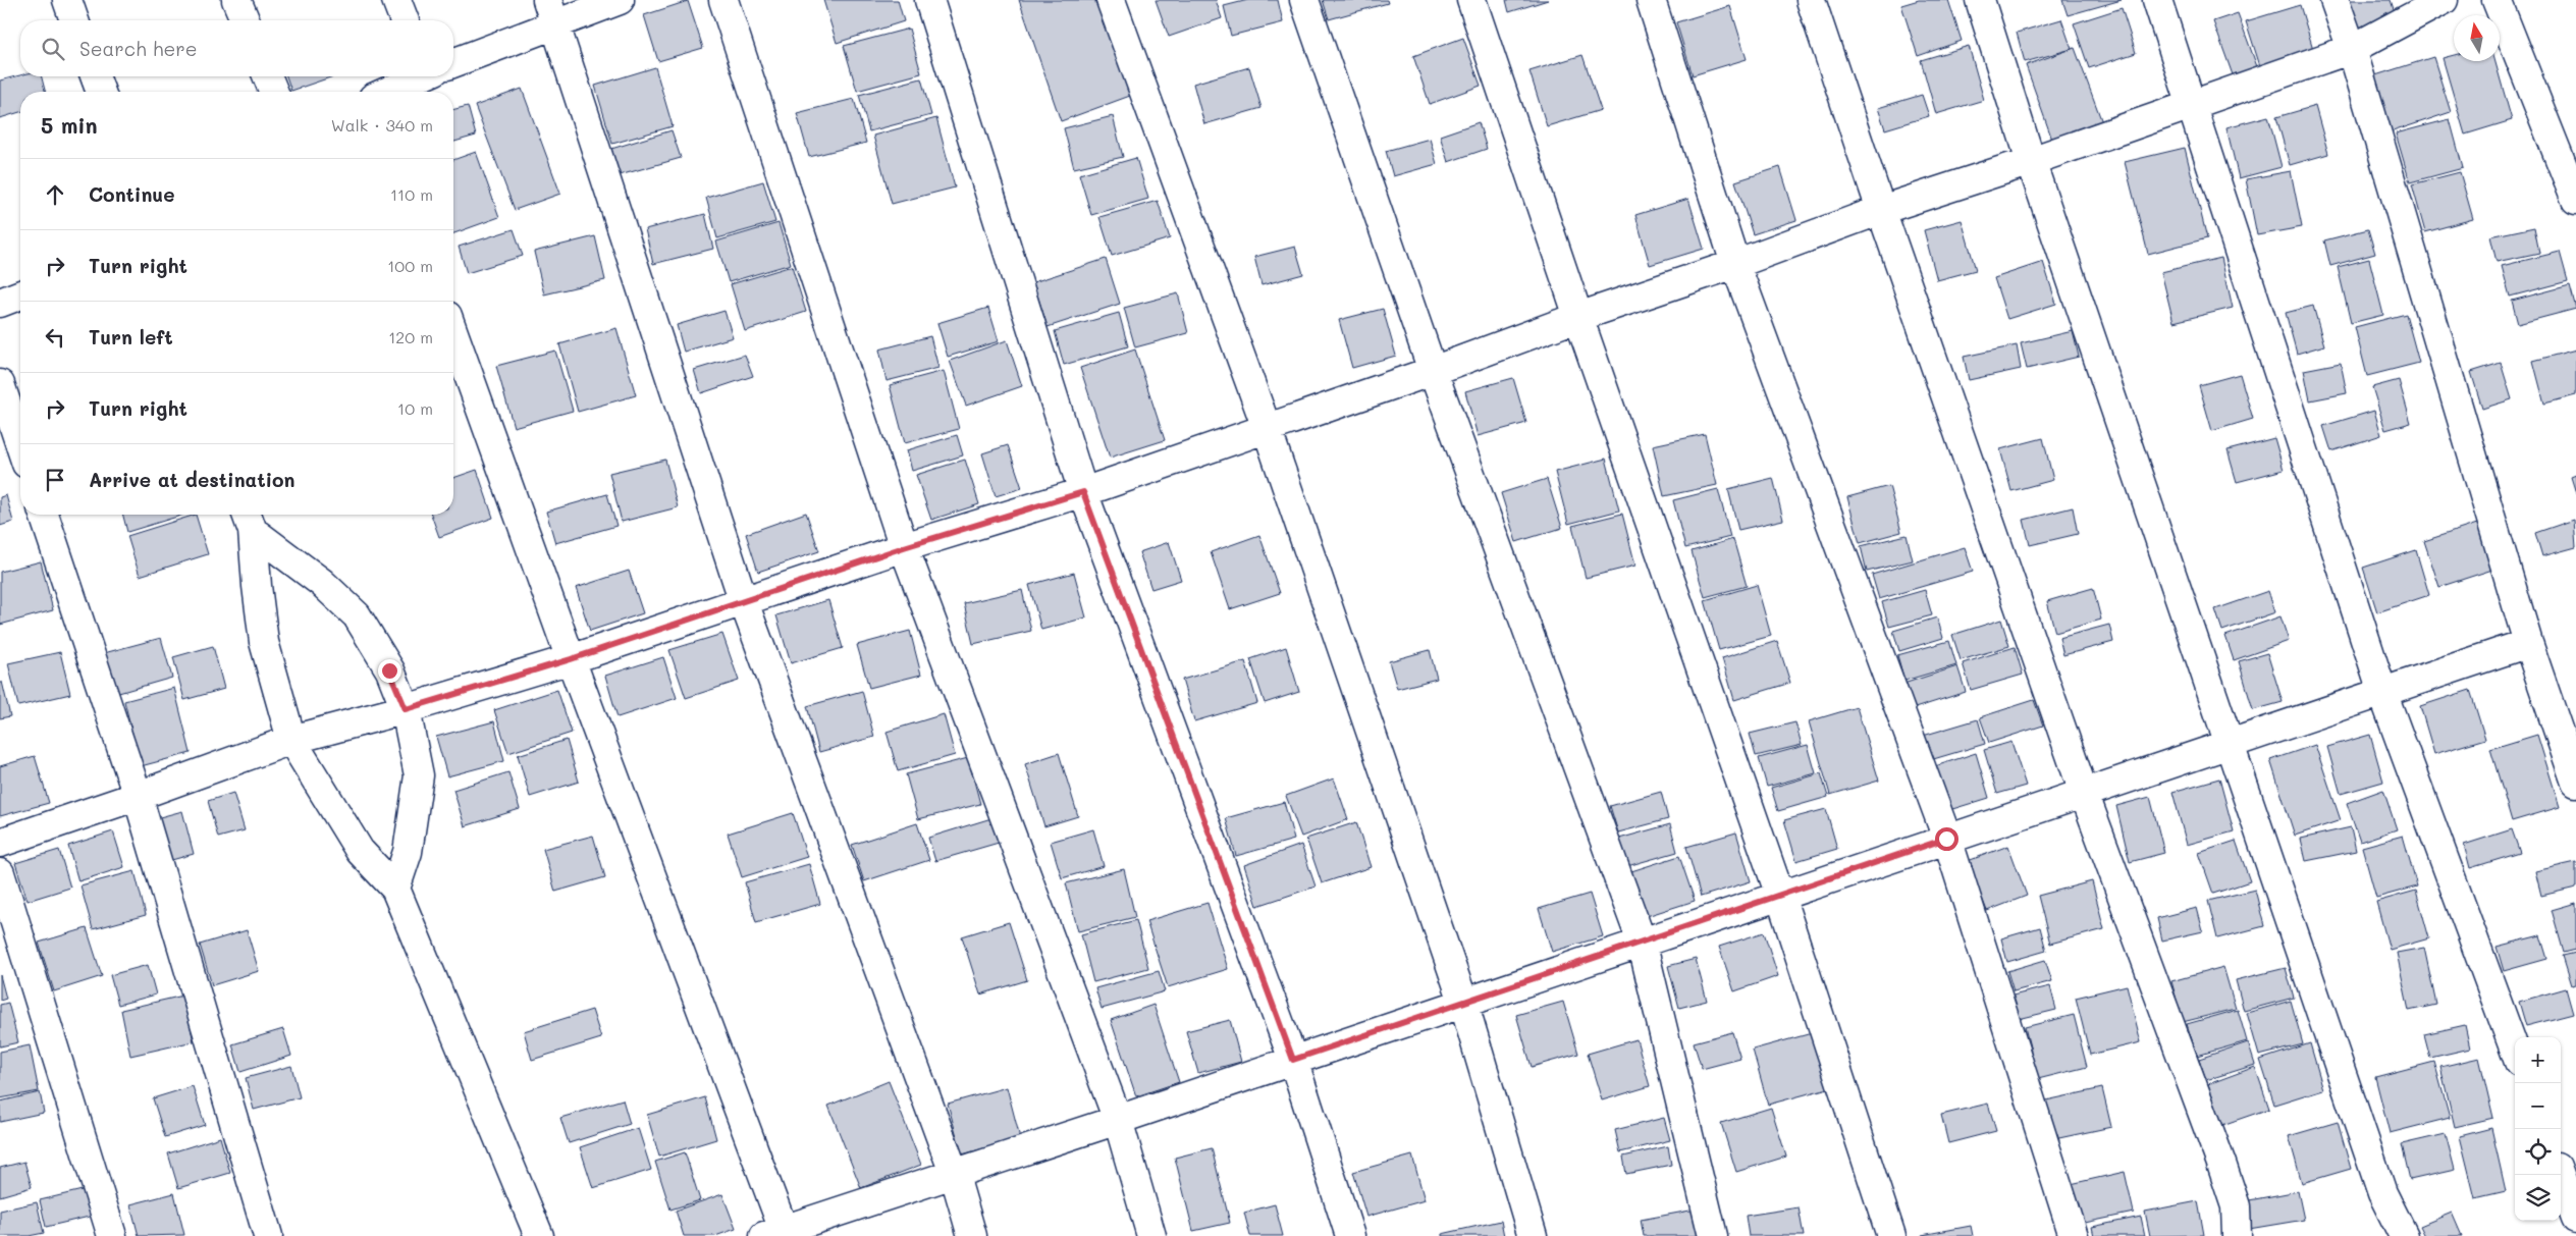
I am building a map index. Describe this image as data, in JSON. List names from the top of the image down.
{
  "north": "top",
  "page": {
    "search": "Search here",
    "heading": ["5 min", "Walk · 340 m"],
    "list": [
      ["Continue", "110 m"],
      ["Turn right", "100 m"],
      ["Turn left", "120 m"],
      ["Turn right", "10 m"],
      "Arrive at destination"
    ],
    "map_buttons": ["+", "−"]
  }
}
